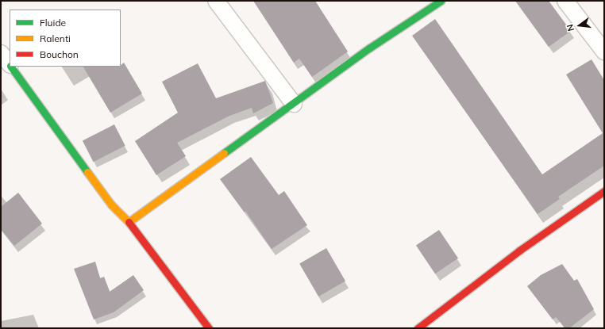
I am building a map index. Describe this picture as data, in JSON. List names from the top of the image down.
{
  "legend": ["Fluide", "Ralenti", "Bouchon"],
  "north": "left"
}
